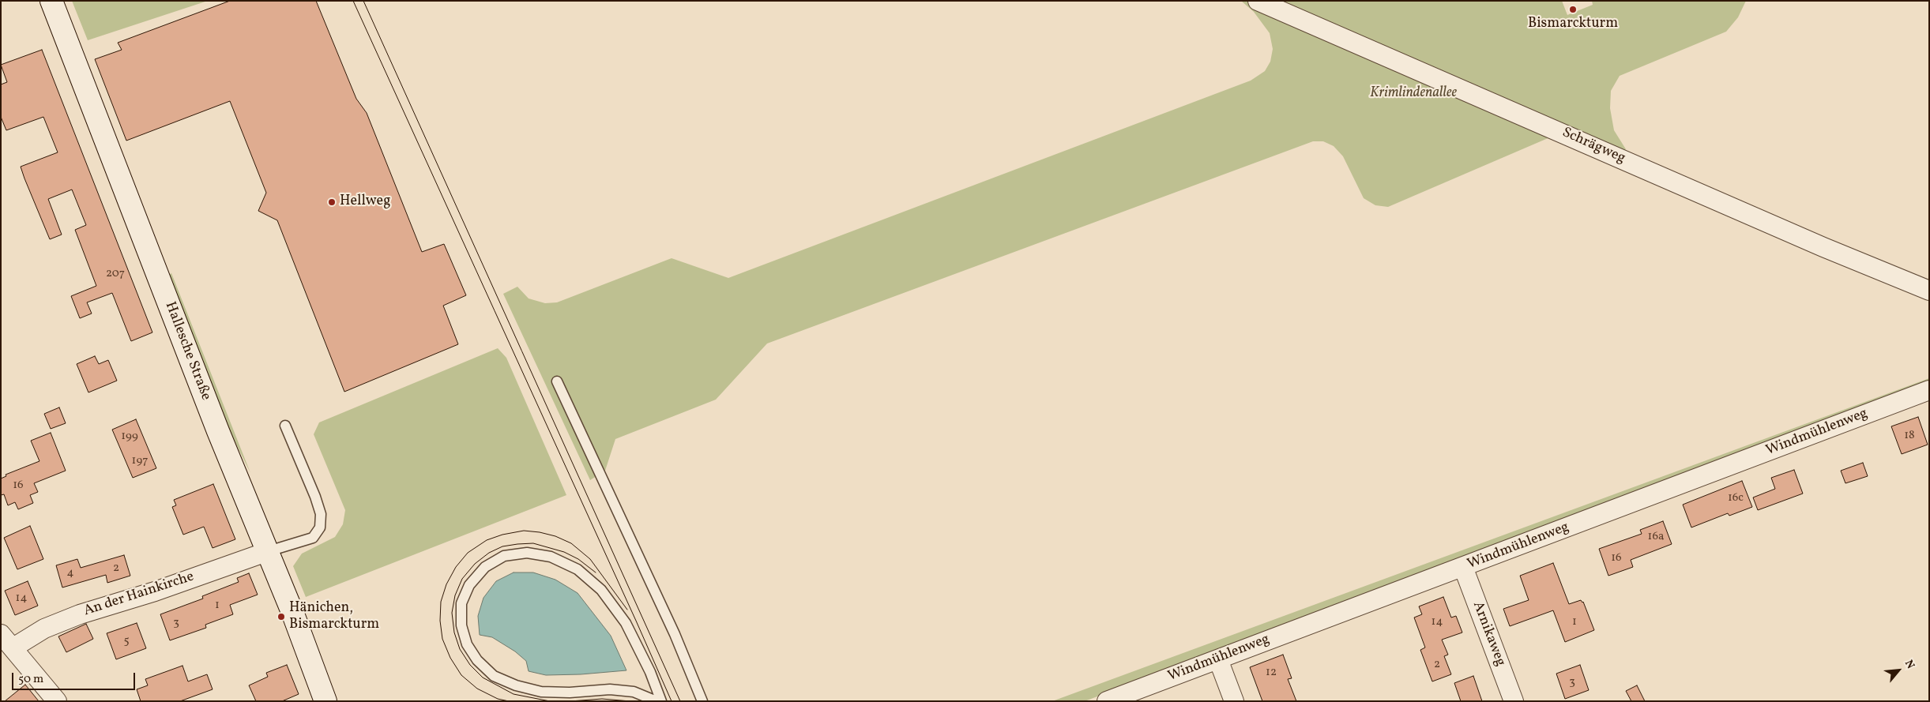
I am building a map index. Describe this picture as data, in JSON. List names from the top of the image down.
{
  "streets": {
    "street": [
      "Schrägweg",
      "Hallesche Straße",
      "Windmühlenweg",
      "An der Hainkirche",
      "Arnikaweg"
    ]
  },
  "crossings": [
    ["Hallesche Straße", "An der Hainkirche"],
    ["Windmühlenweg", "Arnikaweg"]
  ],
  "parks": ["Krimlindenallee"],
  "places": ["Bismarckturm", "Hellweg", "Hänichen, Bismarckturm"],
  "house_numbers": [
    "207",
    "18",
    "199",
    "197",
    "16",
    "16c",
    "16a",
    "16",
    "2",
    "4",
    "14",
    "1",
    "14",
    "1",
    "3",
    "5",
    "2",
    "12",
    "3"
  ],
  "scale_bar": "50 m",
  "north": "top right"
}
